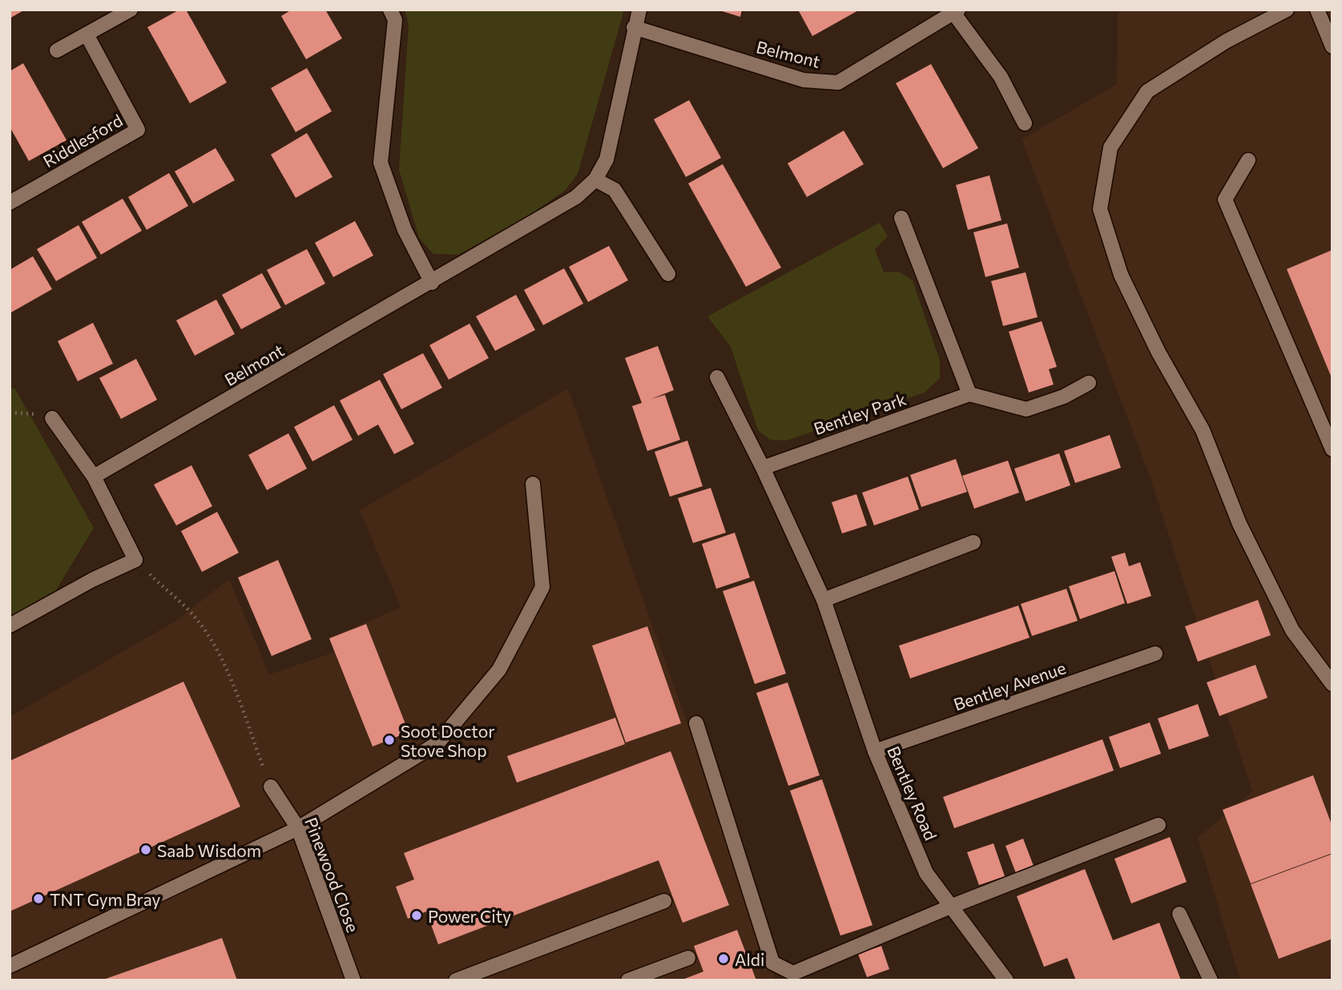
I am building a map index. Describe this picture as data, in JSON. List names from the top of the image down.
{
  "streets": {
    "street": [
      "Belmont",
      "Riddlesford",
      "Bentley Park",
      "Bentley Avenue",
      "Bentley Road",
      "Pinewood Close"
    ]
  },
  "crossings": [
    ["Bentley Avenue", "Bentley Road"]
  ],
  "places": [
    "Soot Doctor Stove Shop",
    "Saab Wisdom",
    "TNT Gym Bray",
    "Power City",
    "Aldi"
  ]
}
